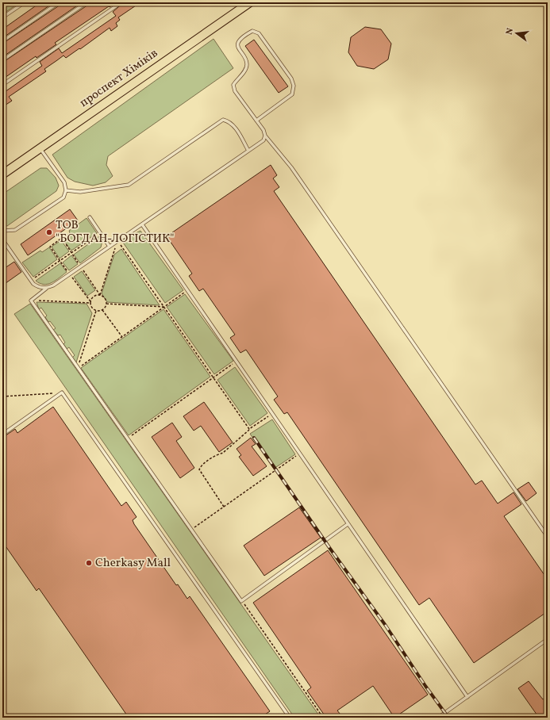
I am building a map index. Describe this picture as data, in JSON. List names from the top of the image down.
{
  "streets": {
    "main road": ["проспект Хіміків"]
  },
  "places": ["ТОВ \"БОГДАН-ЛОГІСТИК\"", "Cherkasy Mall"],
  "north": "left"
}
